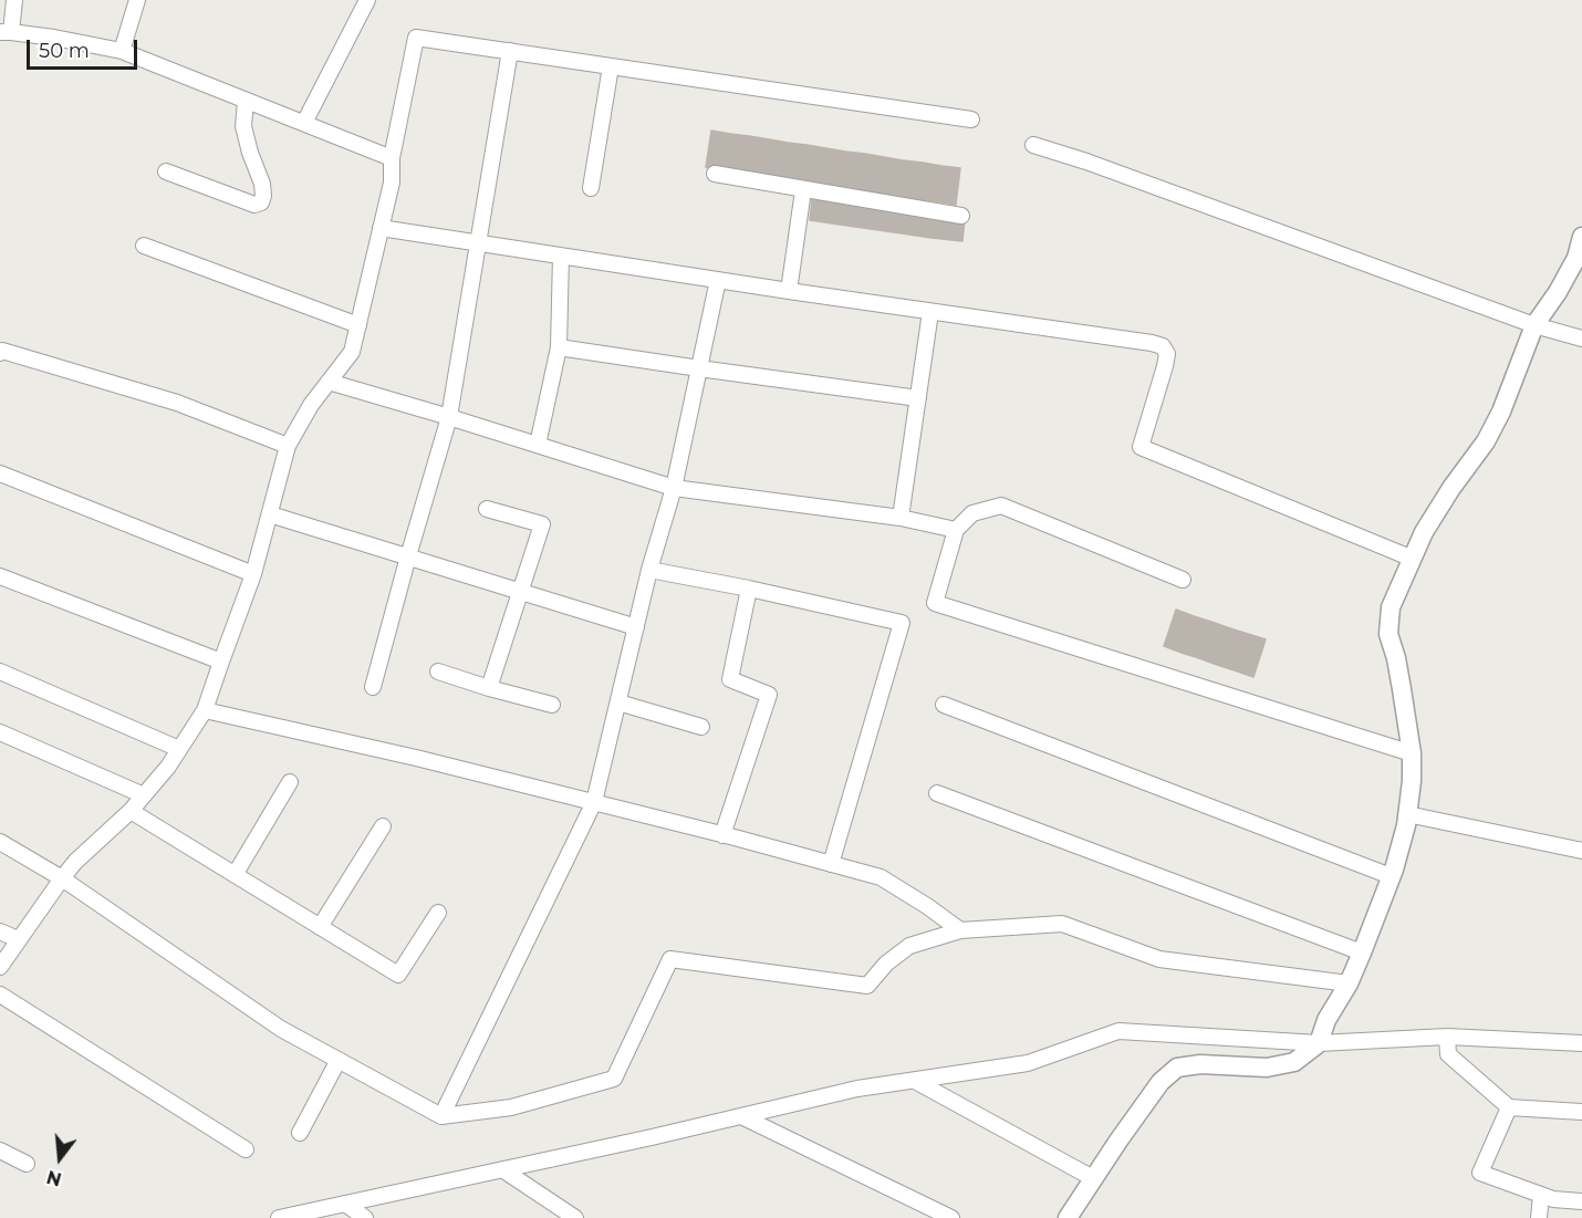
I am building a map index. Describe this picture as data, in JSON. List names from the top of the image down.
{
  "scale_bar": "50 m",
  "north": "bottom"
}
